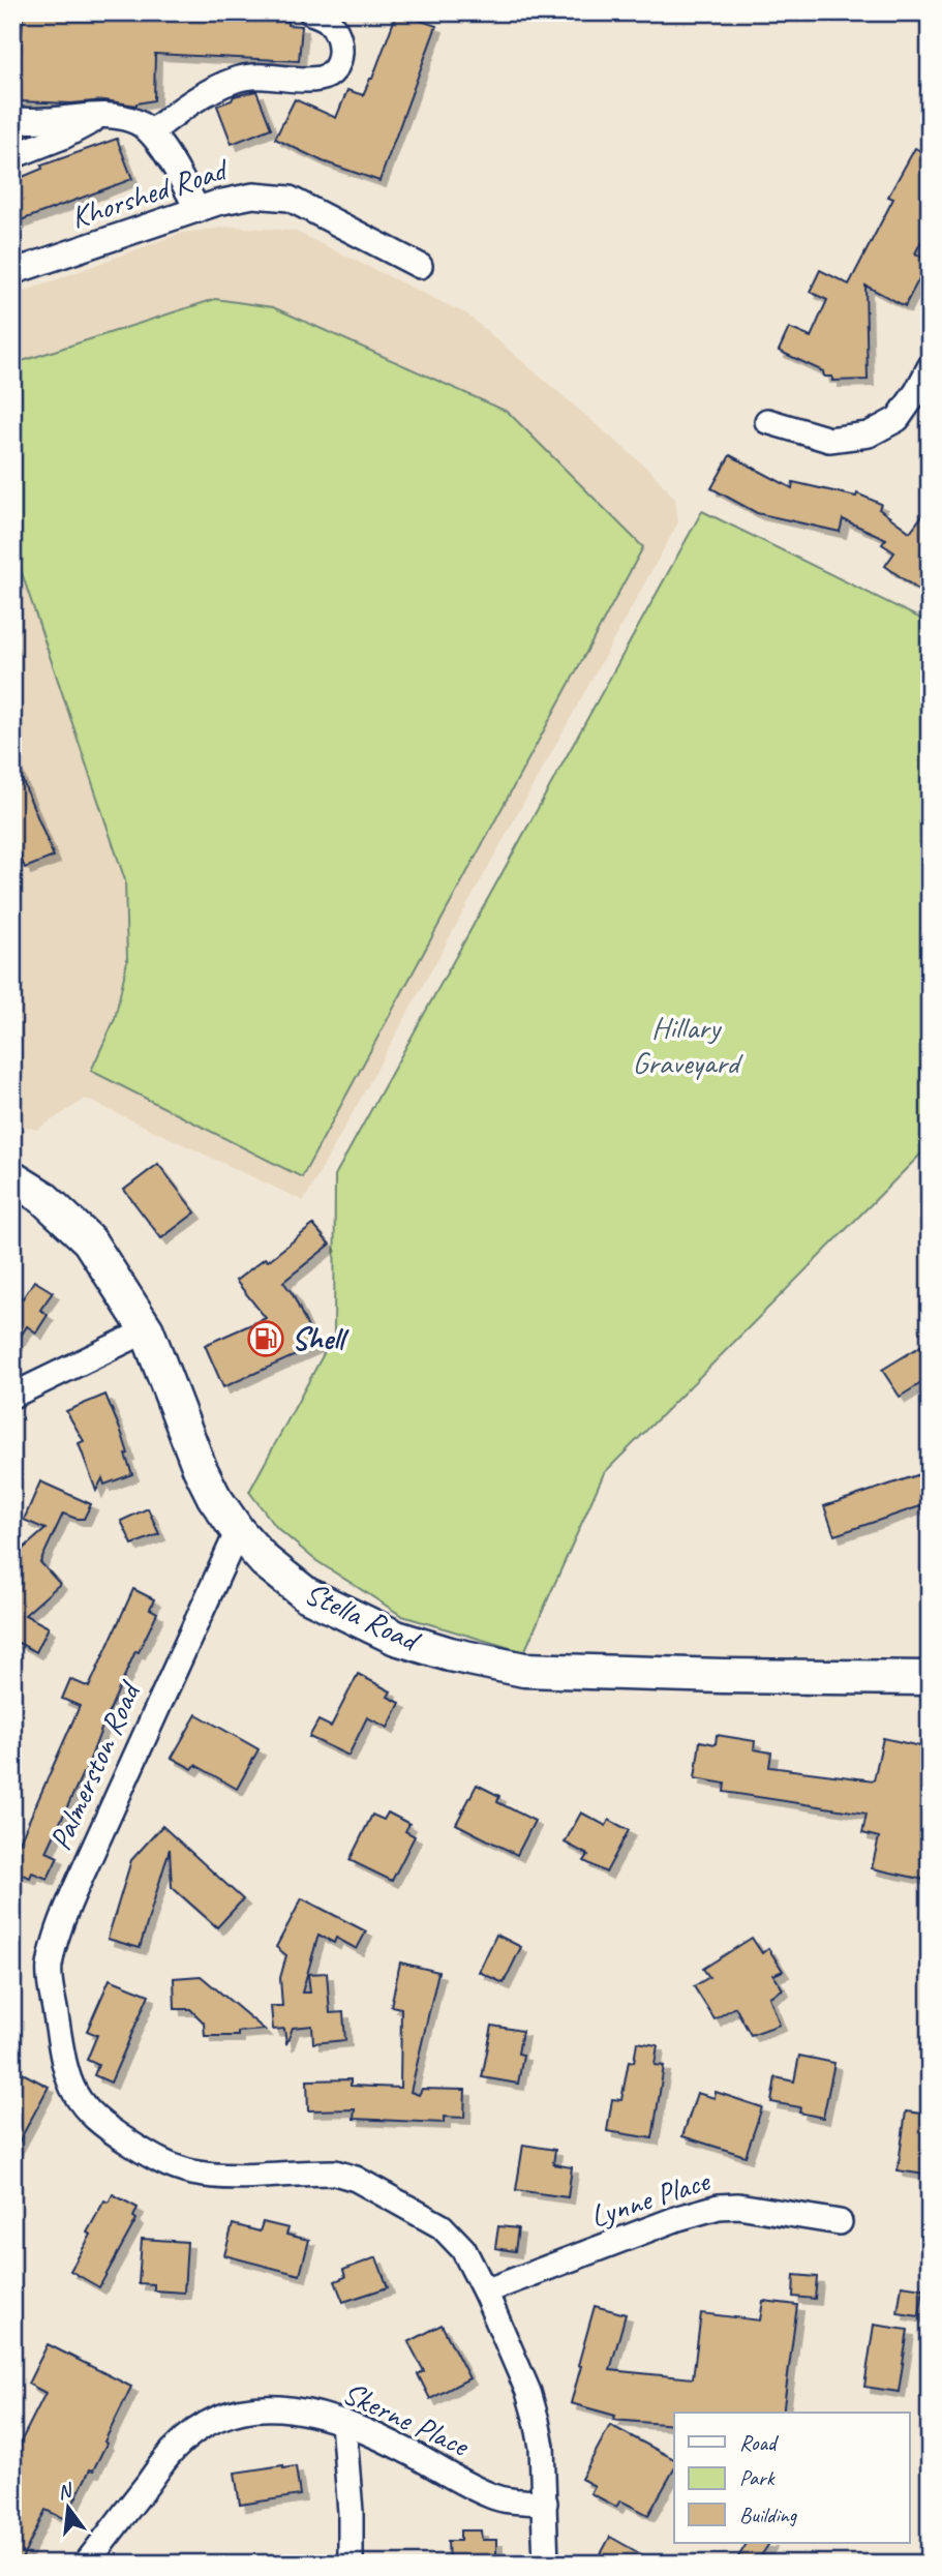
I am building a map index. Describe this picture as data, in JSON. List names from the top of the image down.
{
  "streets": {
    "main road": ["Stella Road"],
    "street": [
      "Khorshed Road",
      "Palmerston Road",
      "Lynne Place",
      "Skerne Place"
    ]
  },
  "crossings": [
    ["Stella Road", "Palmerston Road"],
    ["Palmerston Road", "Lynne Place"],
    ["Palmerston Road", "Skerne Place"]
  ],
  "parks": ["Hillary Graveyard"],
  "places": {
    "fuel station": ["Shell"]
  },
  "legend": ["Road", "Park", "Building"],
  "north": "top"
}
